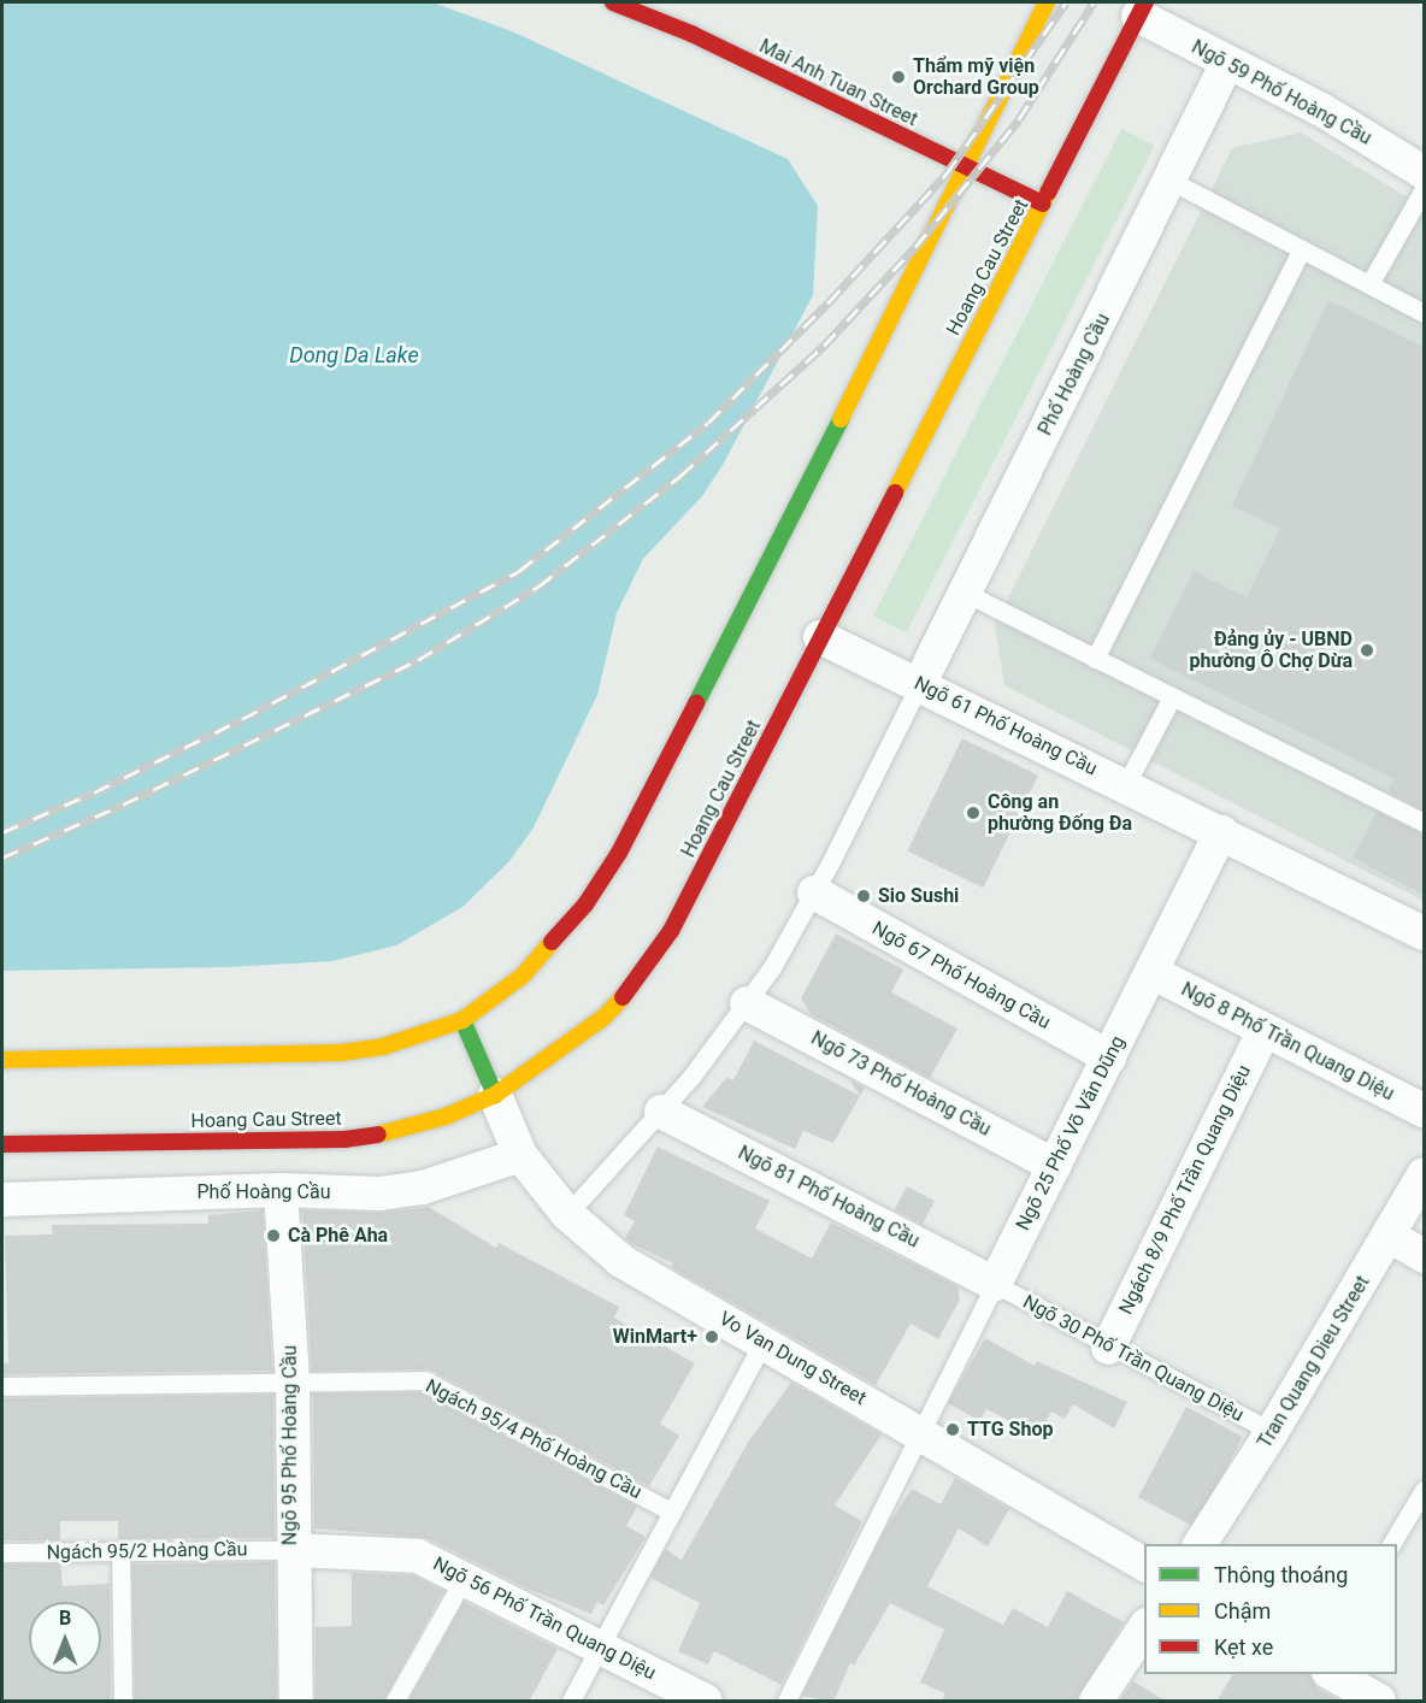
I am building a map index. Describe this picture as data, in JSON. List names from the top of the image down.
{
  "streets": {
    "main road": ["Mai Anh Tuan Street", "Hoang Cau Street"],
    "street": [
      "Ngõ 59 Phố Hoàng Cầu",
      "Phố Hoàng Cầu",
      "Ngõ 61 Phố Hoàng Cầu",
      "Ngõ 67 Phố Hoàng Cầu",
      "Ngõ 8 Phố Trần Quang Diệu",
      "Ngõ 73 Phố Hoàng Cầu",
      "Ngõ 25 Phố Võ Văn Dũng",
      "Ngách 8/9 Phố Trần Quang Diệu",
      "Ngõ 81 Phố Hoàng Cầu",
      "Vo Van Dung Street",
      "Tran Quang Dieu Street",
      "Ngõ 95 Phố Hoàng Cầu",
      "Ngõ 56 Phố Trần Quang Diệu"
    ],
    "lane": ["Ngõ 30 Phố Trần Quang Diệu", "Ngách 95/4 Phố Hoàng Cầu", "Ngách 95/2 Hoàng Cầu"]
  },
  "crossings": [
    ["Mai Anh Tuan Street", "Hoang Cau Street"],
    ["Ngõ 59 Phố Hoàng Cầu", "Hoang Cau Street"],
    ["Ngõ 59 Phố Hoàng Cầu", "Phố Hoàng Cầu"],
    ["Hoang Cau Street", "Ngõ 61 Phố Hoàng Cầu"],
    ["Hoang Cau Street", "Vo Van Dung Street"],
    ["Phố Hoàng Cầu", "Ngõ 61 Phố Hoàng Cầu"],
    ["Phố Hoàng Cầu", "Vo Van Dung Street"],
    ["Phố Hoàng Cầu", "Ngõ 95 Phố Hoàng Cầu"],
    ["Ngõ 61 Phố Hoàng Cầu", "Ngõ 25 Phố Võ Văn Dũng"],
    ["Ngõ 67 Phố Hoàng Cầu", "Ngõ 25 Phố Võ Văn Dũng"],
    ["Ngõ 8 Phố Trần Quang Diệu", "Ngõ 25 Phố Võ Văn Dũng"],
    ["Ngõ 8 Phố Trần Quang Diệu", "Ngách 8/9 Phố Trần Quang Diệu"],
    ["Ngõ 73 Phố Hoàng Cầu", "Ngõ 25 Phố Võ Văn Dũng"],
    ["Ngõ 25 Phố Võ Văn Dũng", "Ngõ 81 Phố Hoàng Cầu"],
    ["Ngõ 25 Phố Võ Văn Dũng", "Vo Van Dung Street"],
    ["Ngõ 25 Phố Võ Văn Dũng", "Ngõ 30 Phố Trần Quang Diệu"],
    ["Ngách 8/9 Phố Trần Quang Diệu", "Ngõ 30 Phố Trần Quang Diệu"],
    ["Ngõ 81 Phố Hoàng Cầu", "Ngõ 30 Phố Trần Quang Diệu"],
    ["Ngõ 30 Phố Trần Quang Diệu", "Tran Quang Dieu Street"],
    ["Ngách 95/4 Phố Hoàng Cầu", "Ngõ 95 Phố Hoàng Cầu"],
    ["Ngõ 95 Phố Hoàng Cầu", "Ngách 95/2 Hoàng Cầu"],
    ["Ngõ 95 Phố Hoàng Cầu", "Ngõ 56 Phố Trần Quang Diệu"],
    ["Ngách 95/2 Hoàng Cầu", "Ngõ 56 Phố Trần Quang Diệu"]
  ],
  "water": ["Dong Da Lake"],
  "places": [
    "Thẩm mỹ viện Orchard Group",
    "Đảng ủy - UBND phường Ô Chợ Dừa",
    "Công an phường Đống Đa",
    "Sio Sushi",
    "Cà Phê Aha",
    "WinMart+",
    "TTG Shop"
  ],
  "legend": ["Thông thoáng", "Chậm", "Kẹt xe"],
  "north": "top"
}
